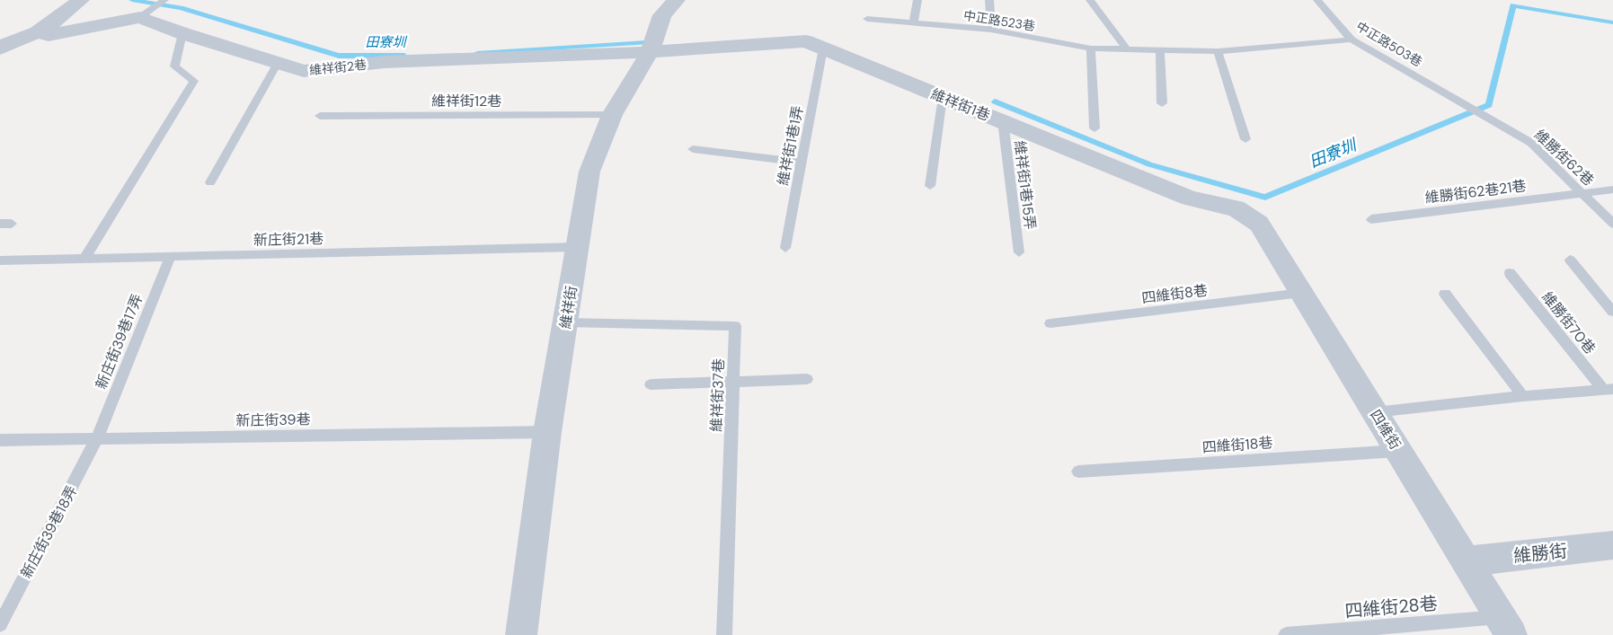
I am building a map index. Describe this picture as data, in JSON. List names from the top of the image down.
{
  "streets": {
    "street": [
      "維祥街2巷",
      "維祥街1巷",
      "維祥街",
      "四維街",
      "維勝街"
    ],
    "lane": [
      "中正路523巷",
      "中正路503巷",
      "維祥街12巷",
      "維祥街1巷1弄",
      "維勝街62巷",
      "維祥街1巷15弄",
      "維勝街62巷21巷",
      "新庄街21巷",
      "四維街8巷",
      "維勝街70巷",
      "新庄街39巷17弄",
      "維祥街37巷",
      "新庄街39巷",
      "四維街18巷",
      "新庄街39巷18弄",
      "四維街28巷"
    ]
  },
  "crossings": [
    ["中正路523巷", "中正路503巷"],
    ["中正路503巷", "維勝街62巷"],
    ["維祥街2巷", "維祥街1巷"],
    ["維祥街2巷", "維祥街"],
    ["維祥街12巷", "維祥街"],
    ["維祥街1巷", "維祥街1巷1弄"],
    ["維祥街1巷", "維祥街1巷15弄"],
    ["維祥街1巷", "維祥街"],
    ["維祥街1巷", "四維街"],
    ["維勝街62巷", "維勝街62巷21巷"],
    ["新庄街21巷", "維祥街"],
    ["新庄街21巷", "新庄街39巷17弄"],
    ["四維街8巷", "四維街"],
    ["維祥街", "維祥街37巷"],
    ["維祥街", "新庄街39巷"],
    ["新庄街39巷17弄", "新庄街39巷"],
    ["新庄街39巷17弄", "新庄街39巷18弄"],
    ["新庄街39巷", "新庄街39巷18弄"],
    ["四維街", "四維街18巷"],
    ["四維街", "維勝街"],
    ["四維街", "四維街28巷"]
  ],
  "water": ["田寮圳"]
}
